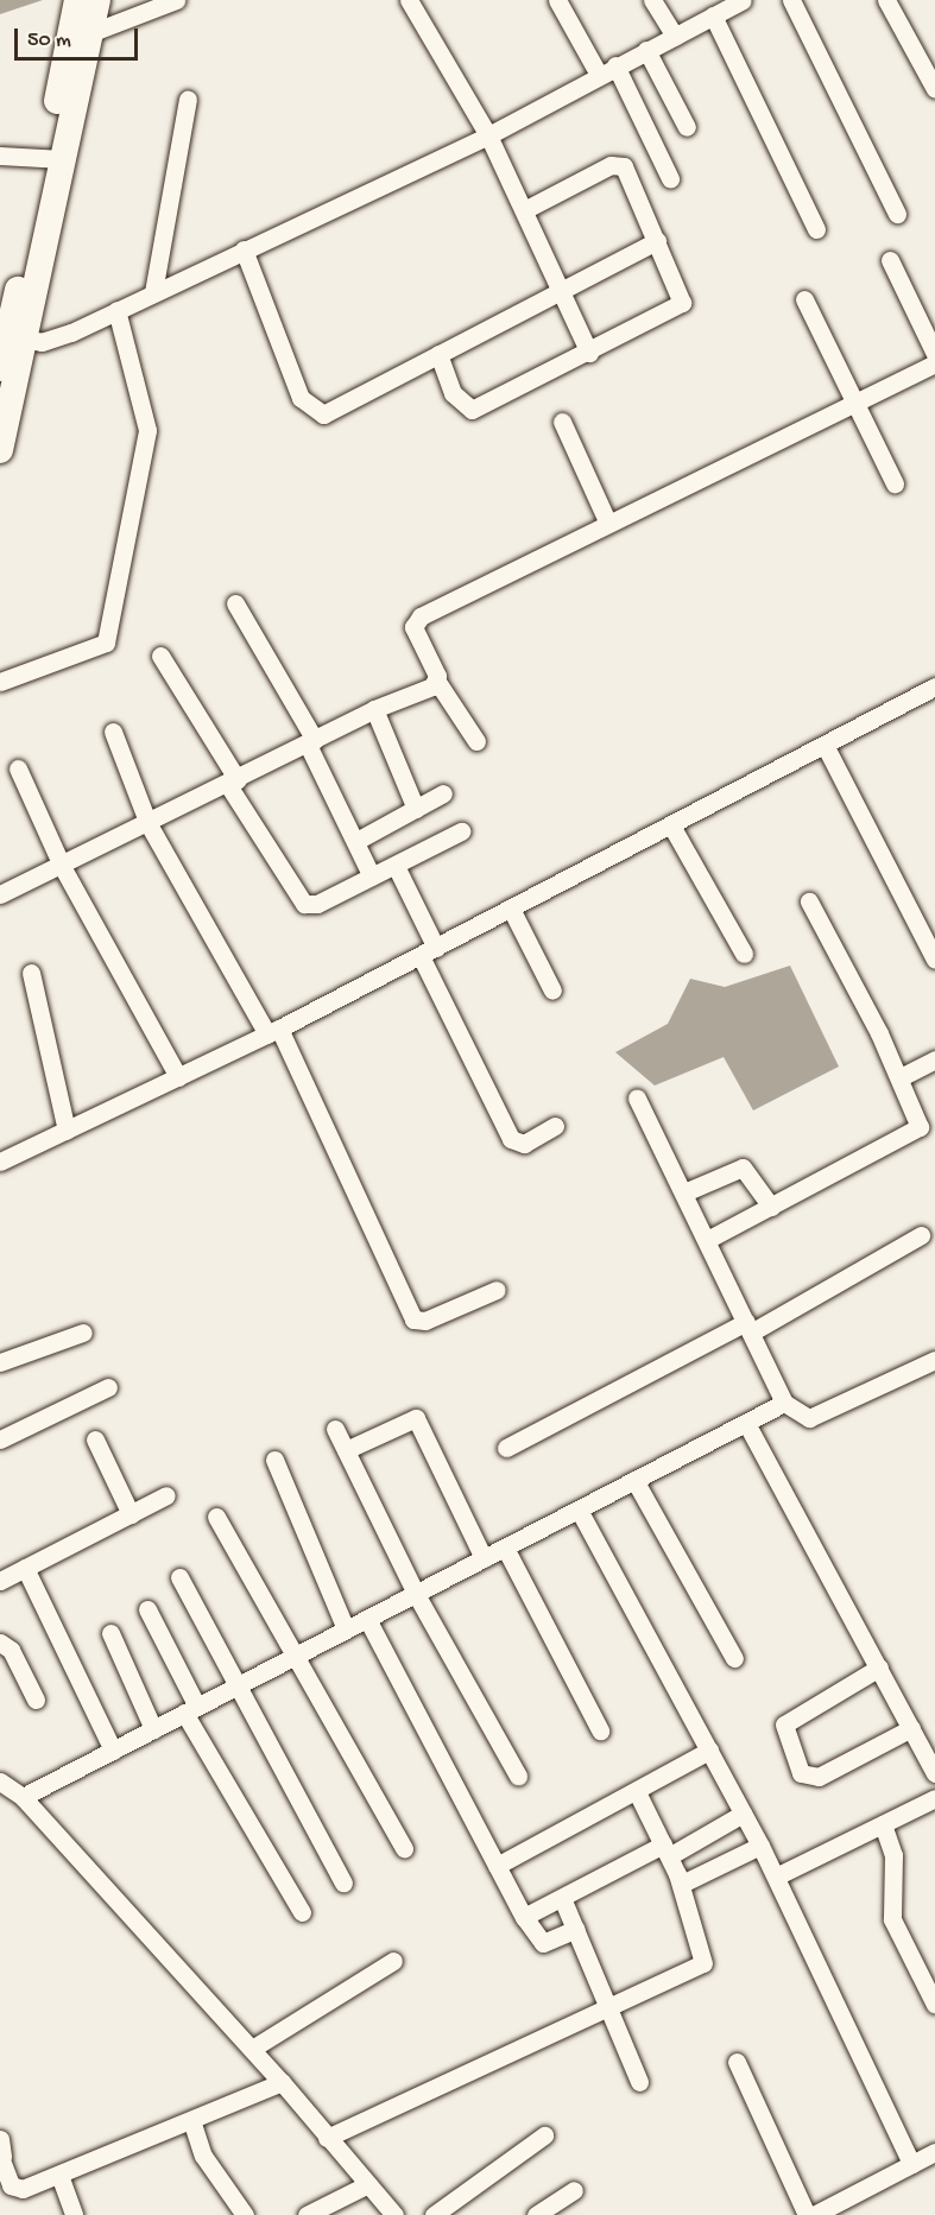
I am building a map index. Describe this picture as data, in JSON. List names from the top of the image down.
{
  "scale_bar": "50 m"
}
